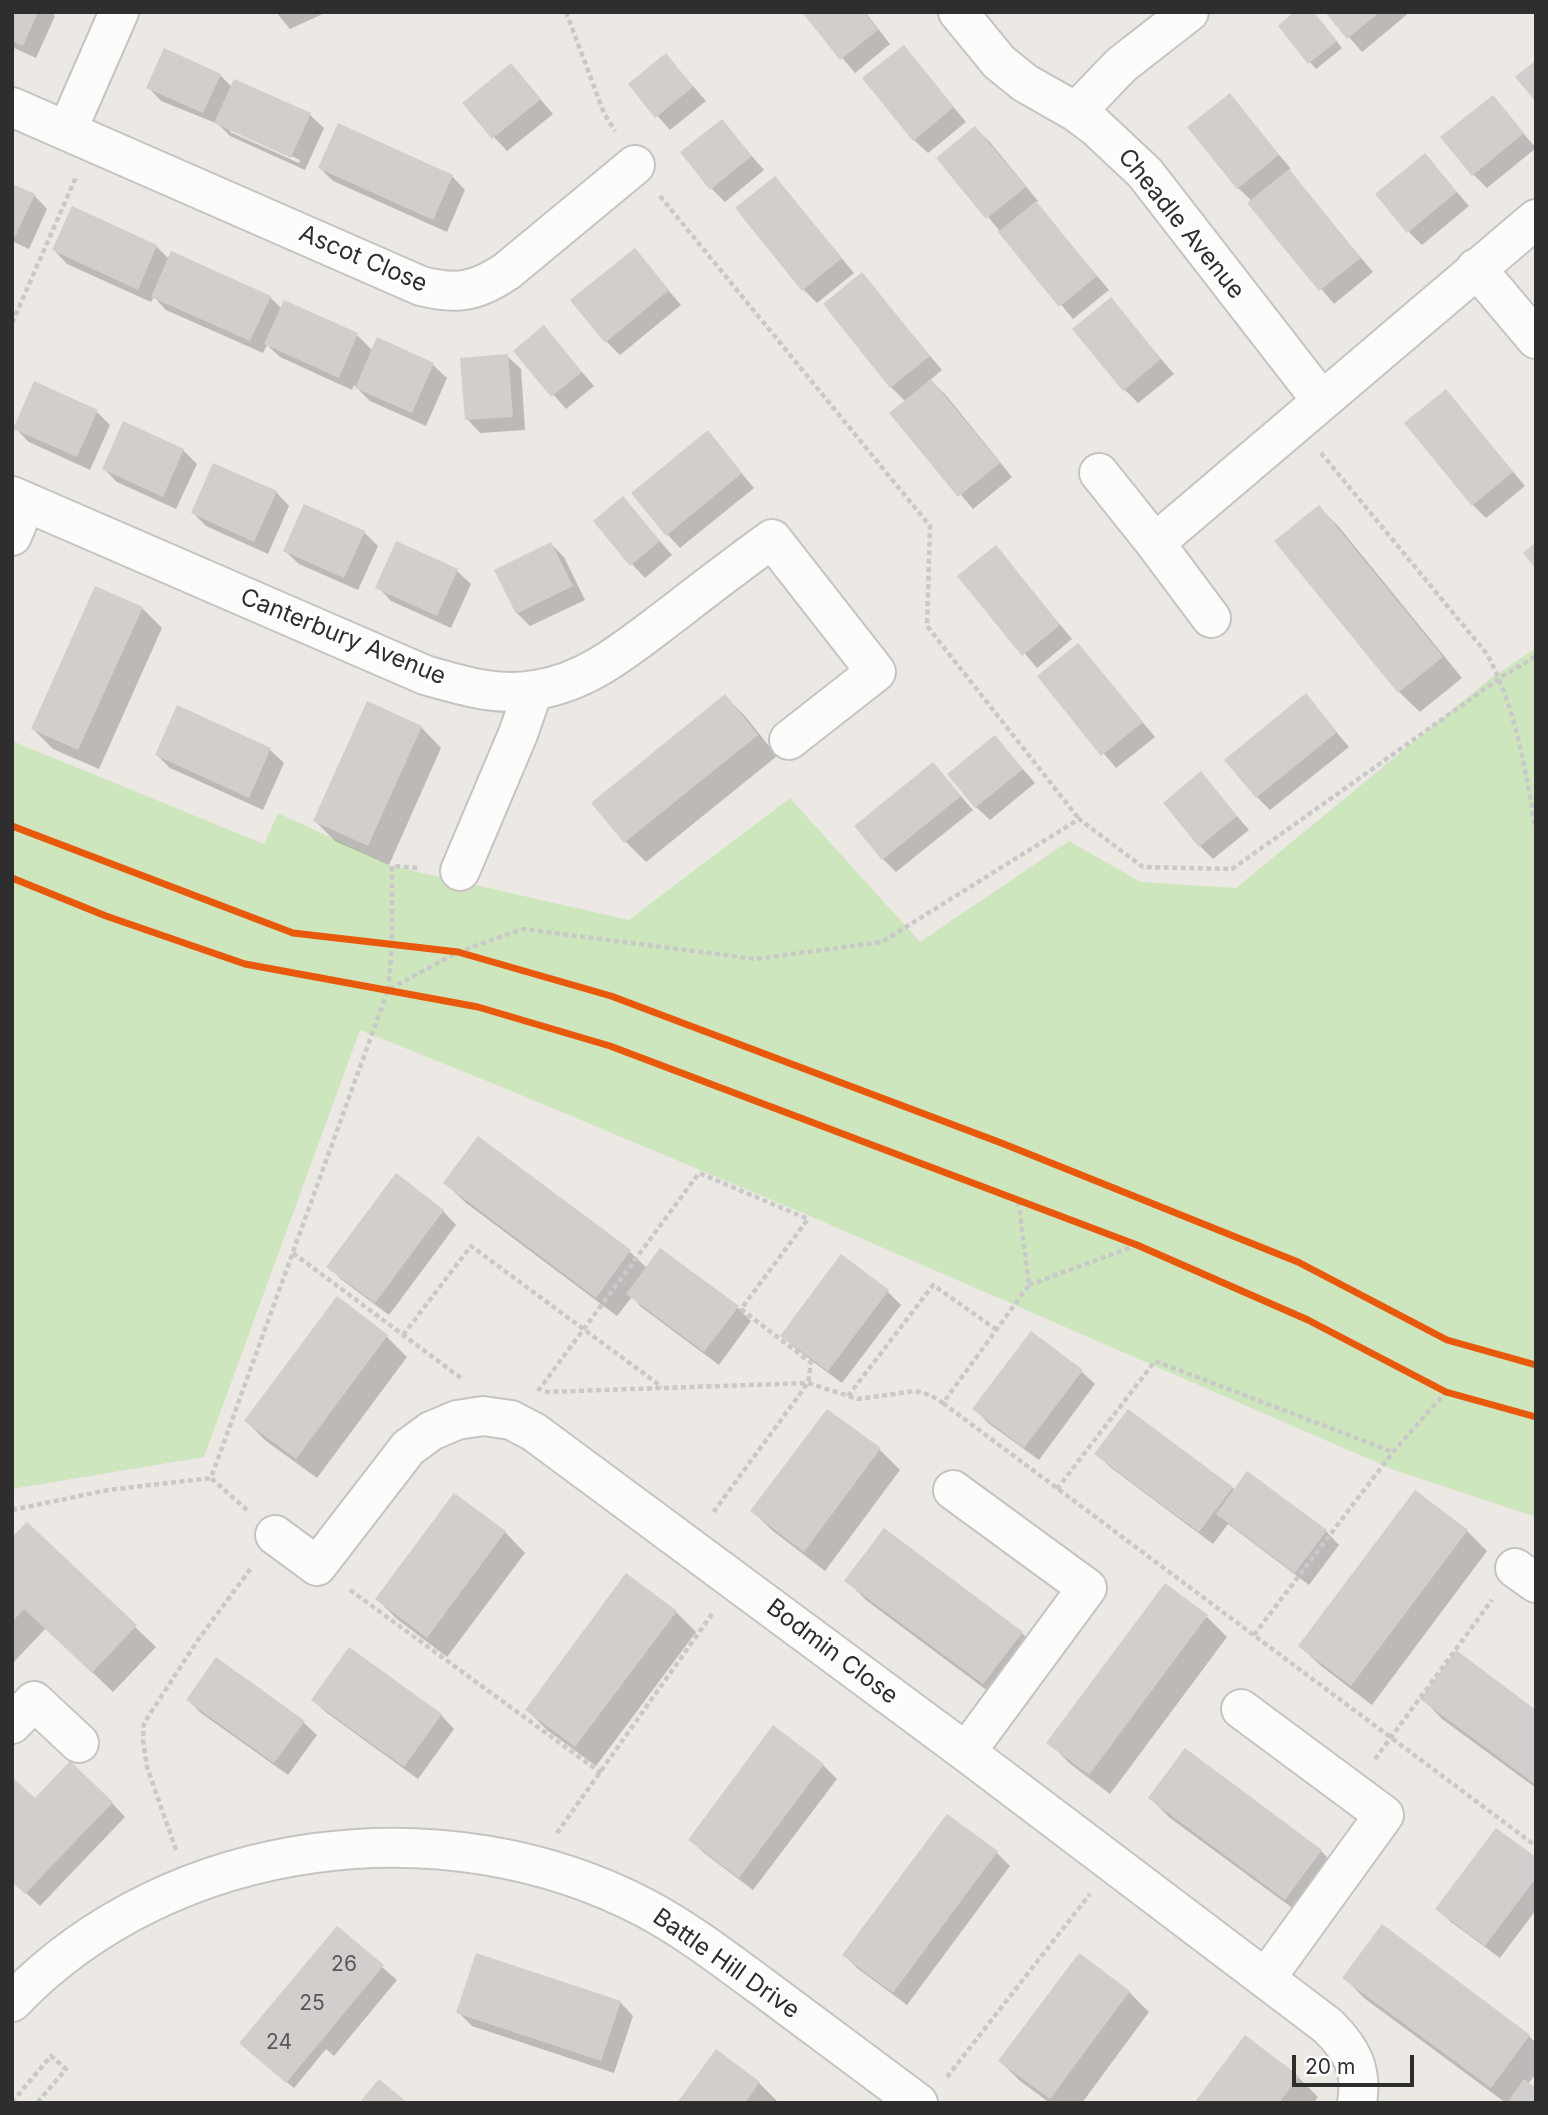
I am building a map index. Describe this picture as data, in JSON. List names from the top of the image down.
{
  "streets": {
    "street": [
      "Cheadle Avenue",
      "Ascot Close",
      "Canterbury Avenue",
      "Bodmin Close",
      "Battle Hill Drive"
    ]
  },
  "house_numbers": ["26", "25", "24"],
  "scale_bar": "20 m"
}
